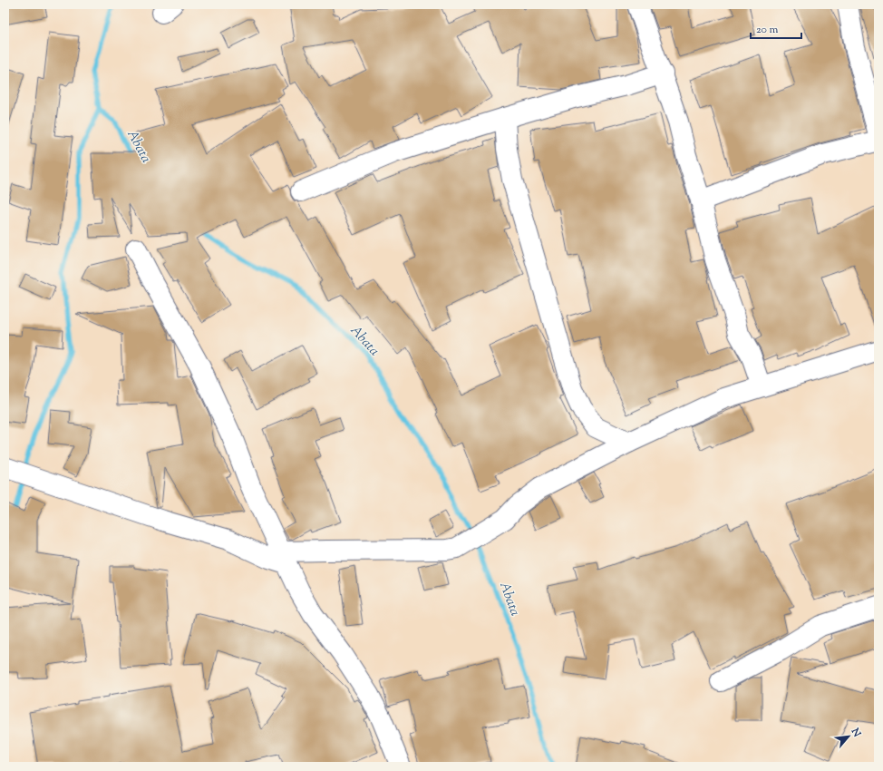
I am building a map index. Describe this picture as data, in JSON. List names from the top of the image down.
{
  "water": ["Abata"],
  "scale_bar": "20 m",
  "north": "top right"
}
